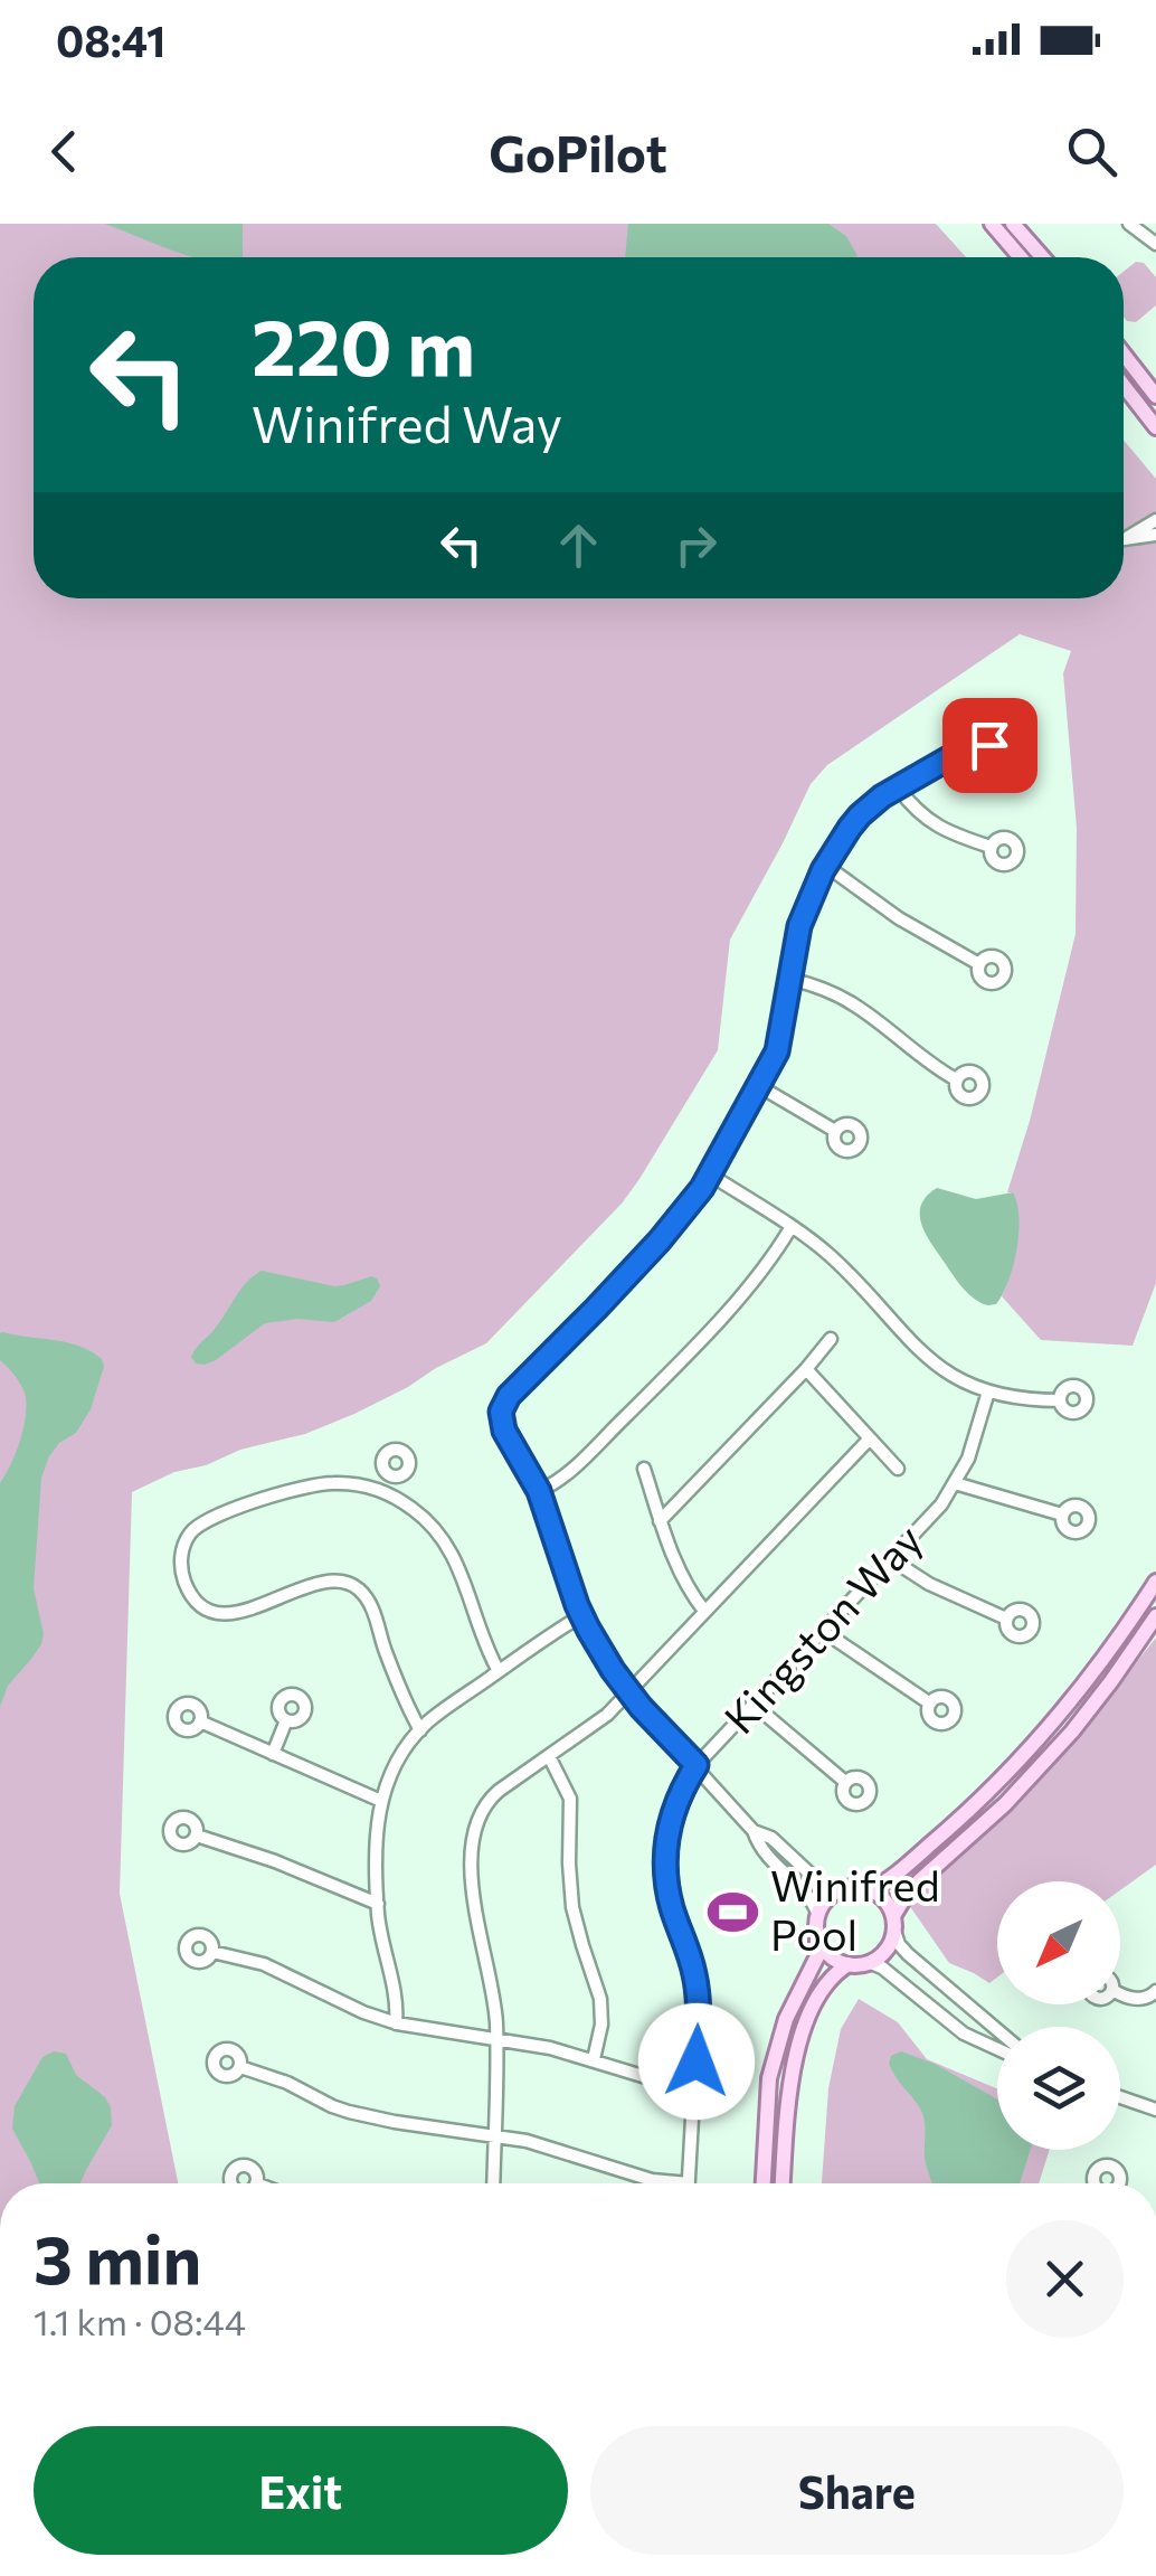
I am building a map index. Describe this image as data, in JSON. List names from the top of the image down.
{
  "streets": {
    "street": ["Kingston Way"]
  },
  "places": {
    "sports": ["Winifred Pool"]
  },
  "north": "bottom left",
  "page": {
    "status": "08:41",
    "header": "GoPilot",
    "turn": ["220 m", "Winifred Way"],
    "heading": ["3 min", "1.1 km · 08:44"],
    "buttons": ["Exit", "Share"]
  }
}
